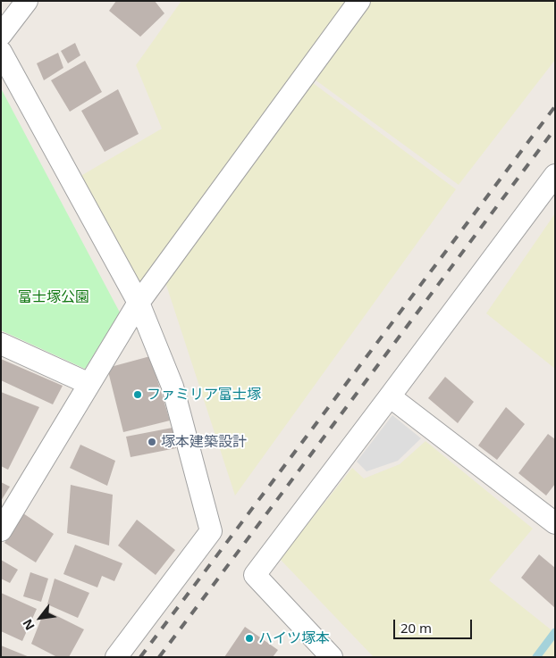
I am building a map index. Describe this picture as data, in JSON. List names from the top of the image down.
{
  "parks": ["富士塚公園"],
  "places": ["ファミリア富士塚", "塚本建築設計", "ハイツ塚本"],
  "scale_bar": "20 m",
  "north": "bottom left"
}
